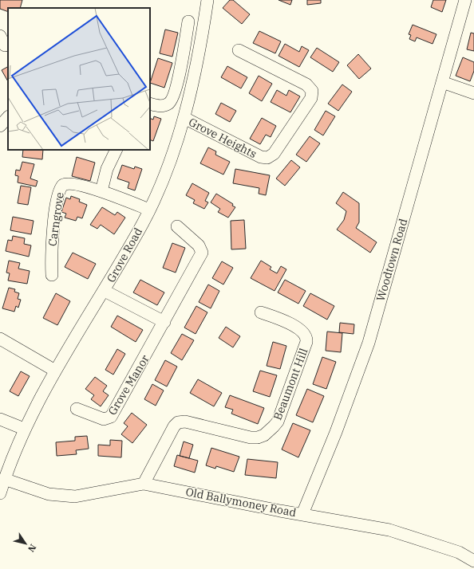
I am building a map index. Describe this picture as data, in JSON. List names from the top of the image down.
{
  "streets": {
    "street": [
      "Grove Heights",
      "Carngrove",
      "Grove Road",
      "Woodtown Road",
      "Beaumont Hill",
      "Grove Manor",
      "Old Ballymoney Road"
    ]
  },
  "crossings": [
    ["Grove Heights", "Grove Road"],
    ["Carngrove", "Grove Road"],
    ["Grove Road", "Old Ballymoney Road"],
    ["Woodtown Road", "Old Ballymoney Road"],
    ["Beaumont Hill", "Old Ballymoney Road"]
  ],
  "north": "bottom right"
}
